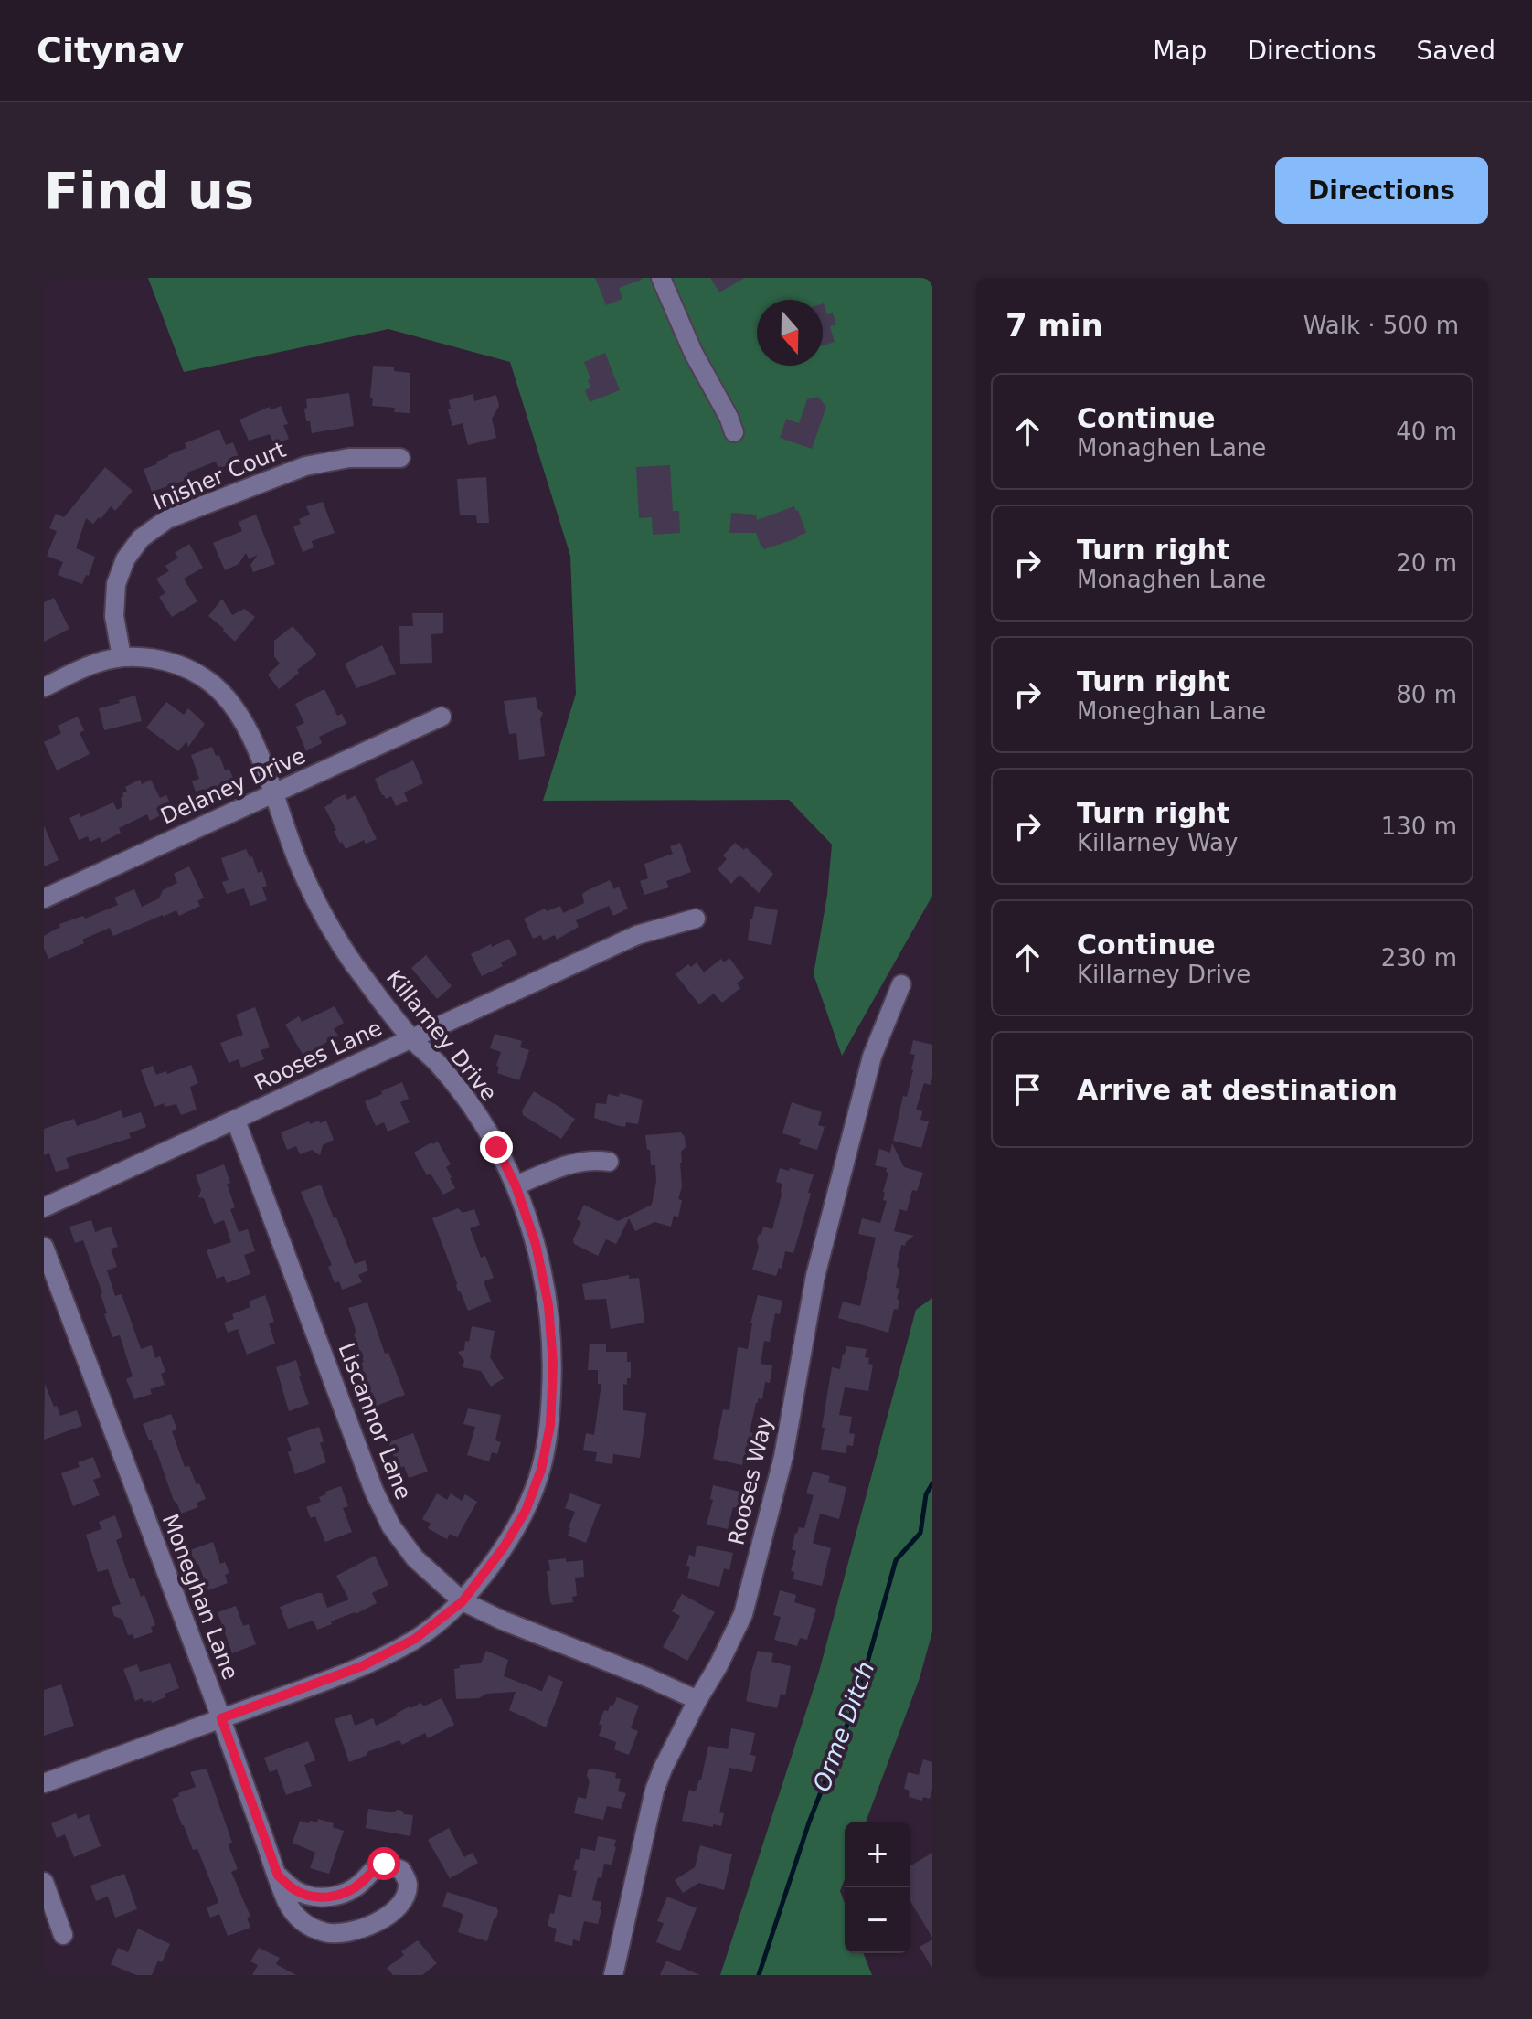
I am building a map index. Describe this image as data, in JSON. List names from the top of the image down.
{
  "streets": {
    "street": [
      "Inisher Court",
      "Delaney Drive",
      "Killarney Drive",
      "Rooses Lane",
      "Liscannor Lane",
      "Rooses Way",
      "Moneghan Lane"
    ]
  },
  "crossings": [
    ["Inisher Court", "Killarney Drive"],
    ["Delaney Drive", "Killarney Drive"],
    ["Killarney Drive", "Rooses Lane"],
    ["Killarney Drive", "Liscannor Lane"],
    ["Killarney Drive", "Moneghan Lane"],
    ["Rooses Lane", "Liscannor Lane"],
    ["Liscannor Lane", "Rooses Way"]
  ],
  "water": ["Orme Ditch"],
  "north": "bottom",
  "page": {
    "header": "Citynav",
    "nav": ["Map", "Directions", "Saved"],
    "buttons": "Directions",
    "title": "Find us",
    "heading": ["7 min", "Walk · 500 m"],
    "list": [
      ["Continue", "Monaghen Lane", "40 m"],
      ["Turn right", "Monaghen Lane", "20 m"],
      ["Turn right", "Moneghan Lane", "80 m"],
      ["Turn right", "Killarney Way", "130 m"],
      ["Continue", "Killarney Drive", "230 m"],
      "Arrive at destination"
    ],
    "map_buttons": ["+", "−"]
  }
}
